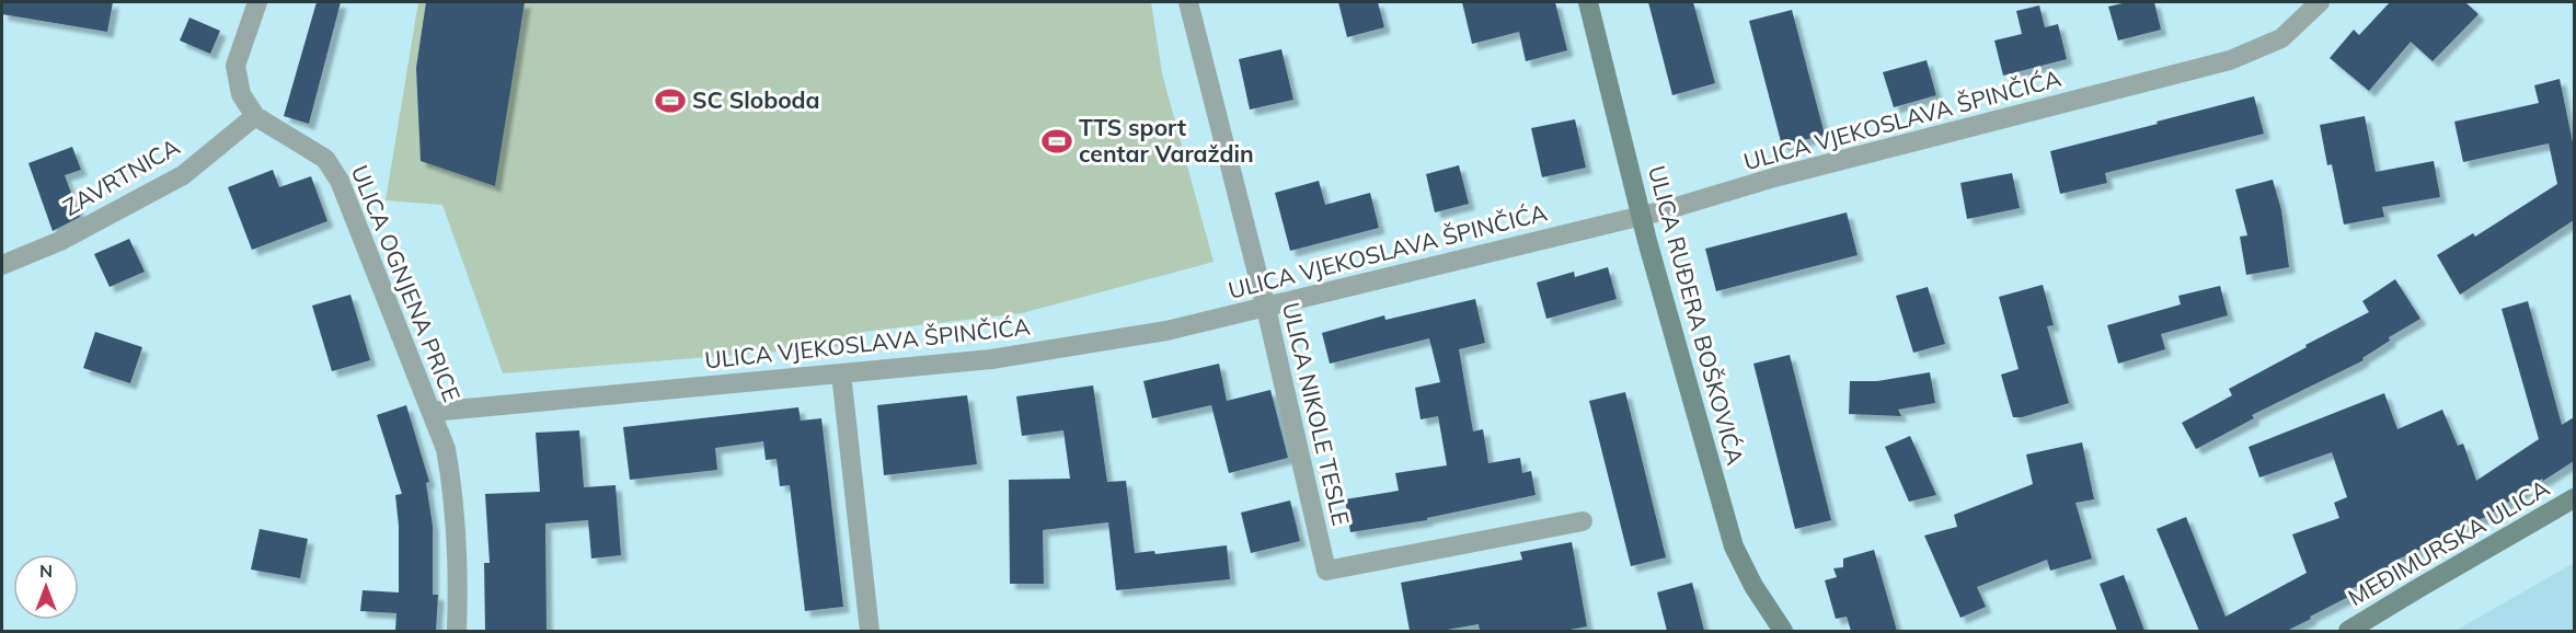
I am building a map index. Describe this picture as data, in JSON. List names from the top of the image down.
{
  "streets": {
    "street": [
      "ULICA VJEKOSLAVA ŠPINČIĆA",
      "ZAVRTNICA",
      "ULICA OGNJENA PRICE",
      "ULICA RUĐERA BOŠKOVIĆA",
      "ULICA NIKOLE TESLE",
      "MEĐIMURSKA ULICA"
    ]
  },
  "crossings": [
    ["ULICA VJEKOSLAVA ŠPINČIĆA", "ULICA OGNJENA PRICE"],
    ["ULICA VJEKOSLAVA ŠPINČIĆA", "ULICA RUĐERA BOŠKOVIĆA"],
    ["ULICA VJEKOSLAVA ŠPINČIĆA", "ULICA NIKOLE TESLE"],
    ["ZAVRTNICA", "ULICA OGNJENA PRICE"]
  ],
  "places": {
    "sports": ["SC Sloboda", "TTS sport centar Varaždin"]
  },
  "north": "top"
}
